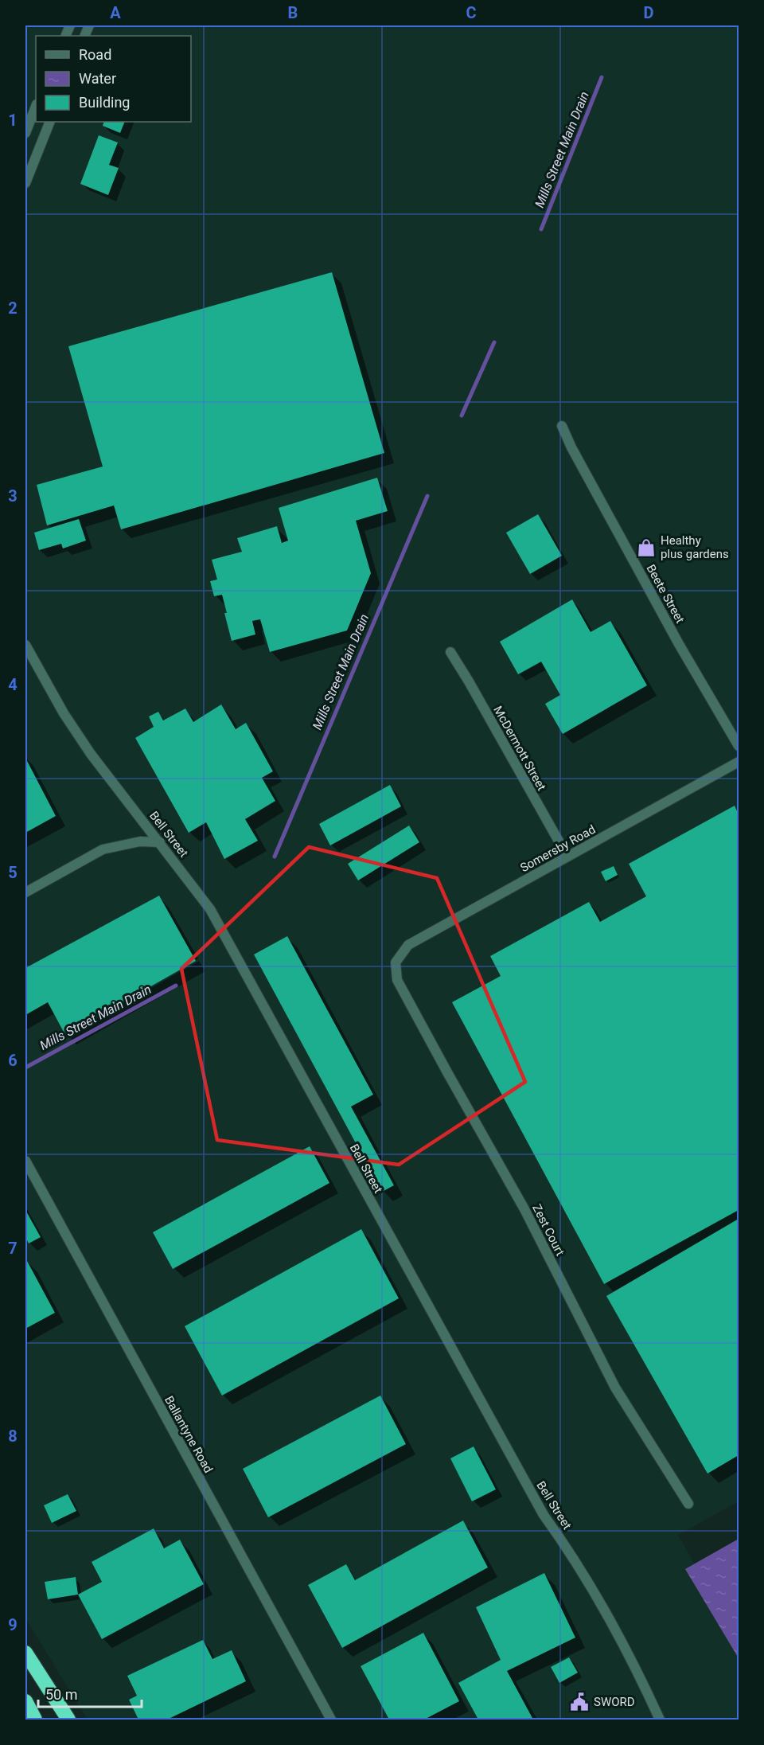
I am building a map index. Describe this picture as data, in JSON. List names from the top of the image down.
{
  "streets": {
    "street": [
      "Beete Street",
      "McDermott Street",
      "Bell Street",
      "Somersby Road",
      "Zest Court",
      "Ballantyne Road"
    ]
  },
  "crossings": [
    ["McDermott Street", "Somersby Road"],
    ["Somersby Road", "Zest Court"]
  ],
  "water": ["Mills Street Main Drain"],
  "places": {
    "shop": ["Healthy plus gardens"],
    "public building": ["SWORD"]
  },
  "legend": ["Road", "Water", "Building"],
  "scale_bar": "50 m",
  "grid": {
    "columns": [
      "A",
      "B",
      "C",
      "D"
    ],
    "rows": [
      "1",
      "2",
      "3",
      "4",
      "5",
      "6",
      "7",
      "8",
      "9"
    ]
  }
}
